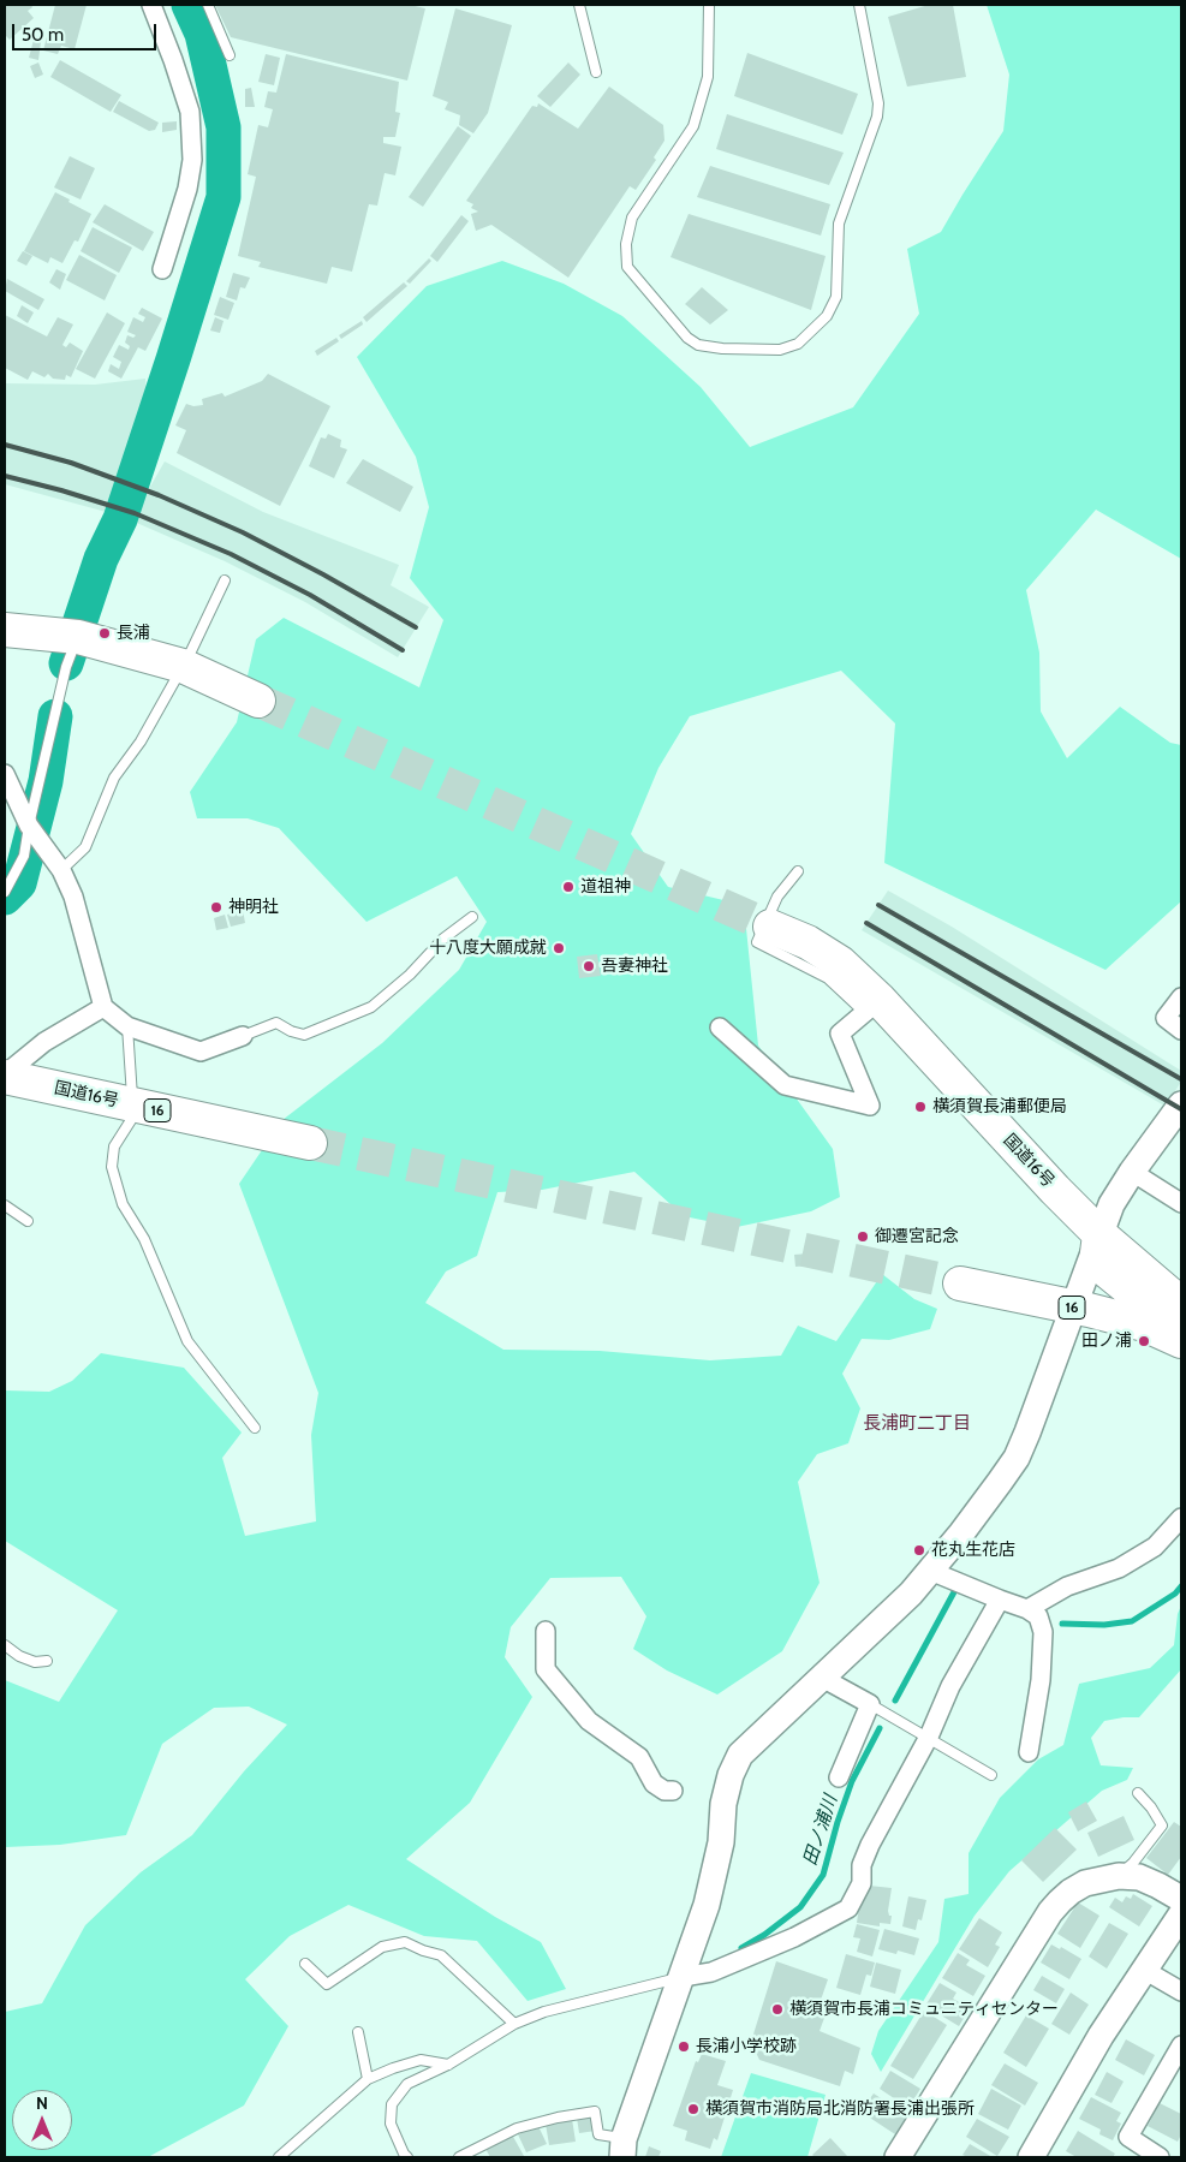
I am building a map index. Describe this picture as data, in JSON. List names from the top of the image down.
{
  "streets": {
    "highway": ["国道16号", "16"]
  },
  "districts": ["長浦町二丁目"],
  "water": ["田ノ浦川"],
  "places": [
    "長浦",
    "道祖神",
    "神明社",
    "十八度大願成就",
    "吾妻神社",
    "横須賀長浦郵便局",
    "御遷宮記念",
    "田ノ浦",
    "花丸生花店",
    "横須賀市長浦コミュニティセンター",
    "長浦小学校跡",
    "横須賀市消防局北消防署長浦出張所"
  ],
  "scale_bar": "50 m",
  "north": "top"
}
